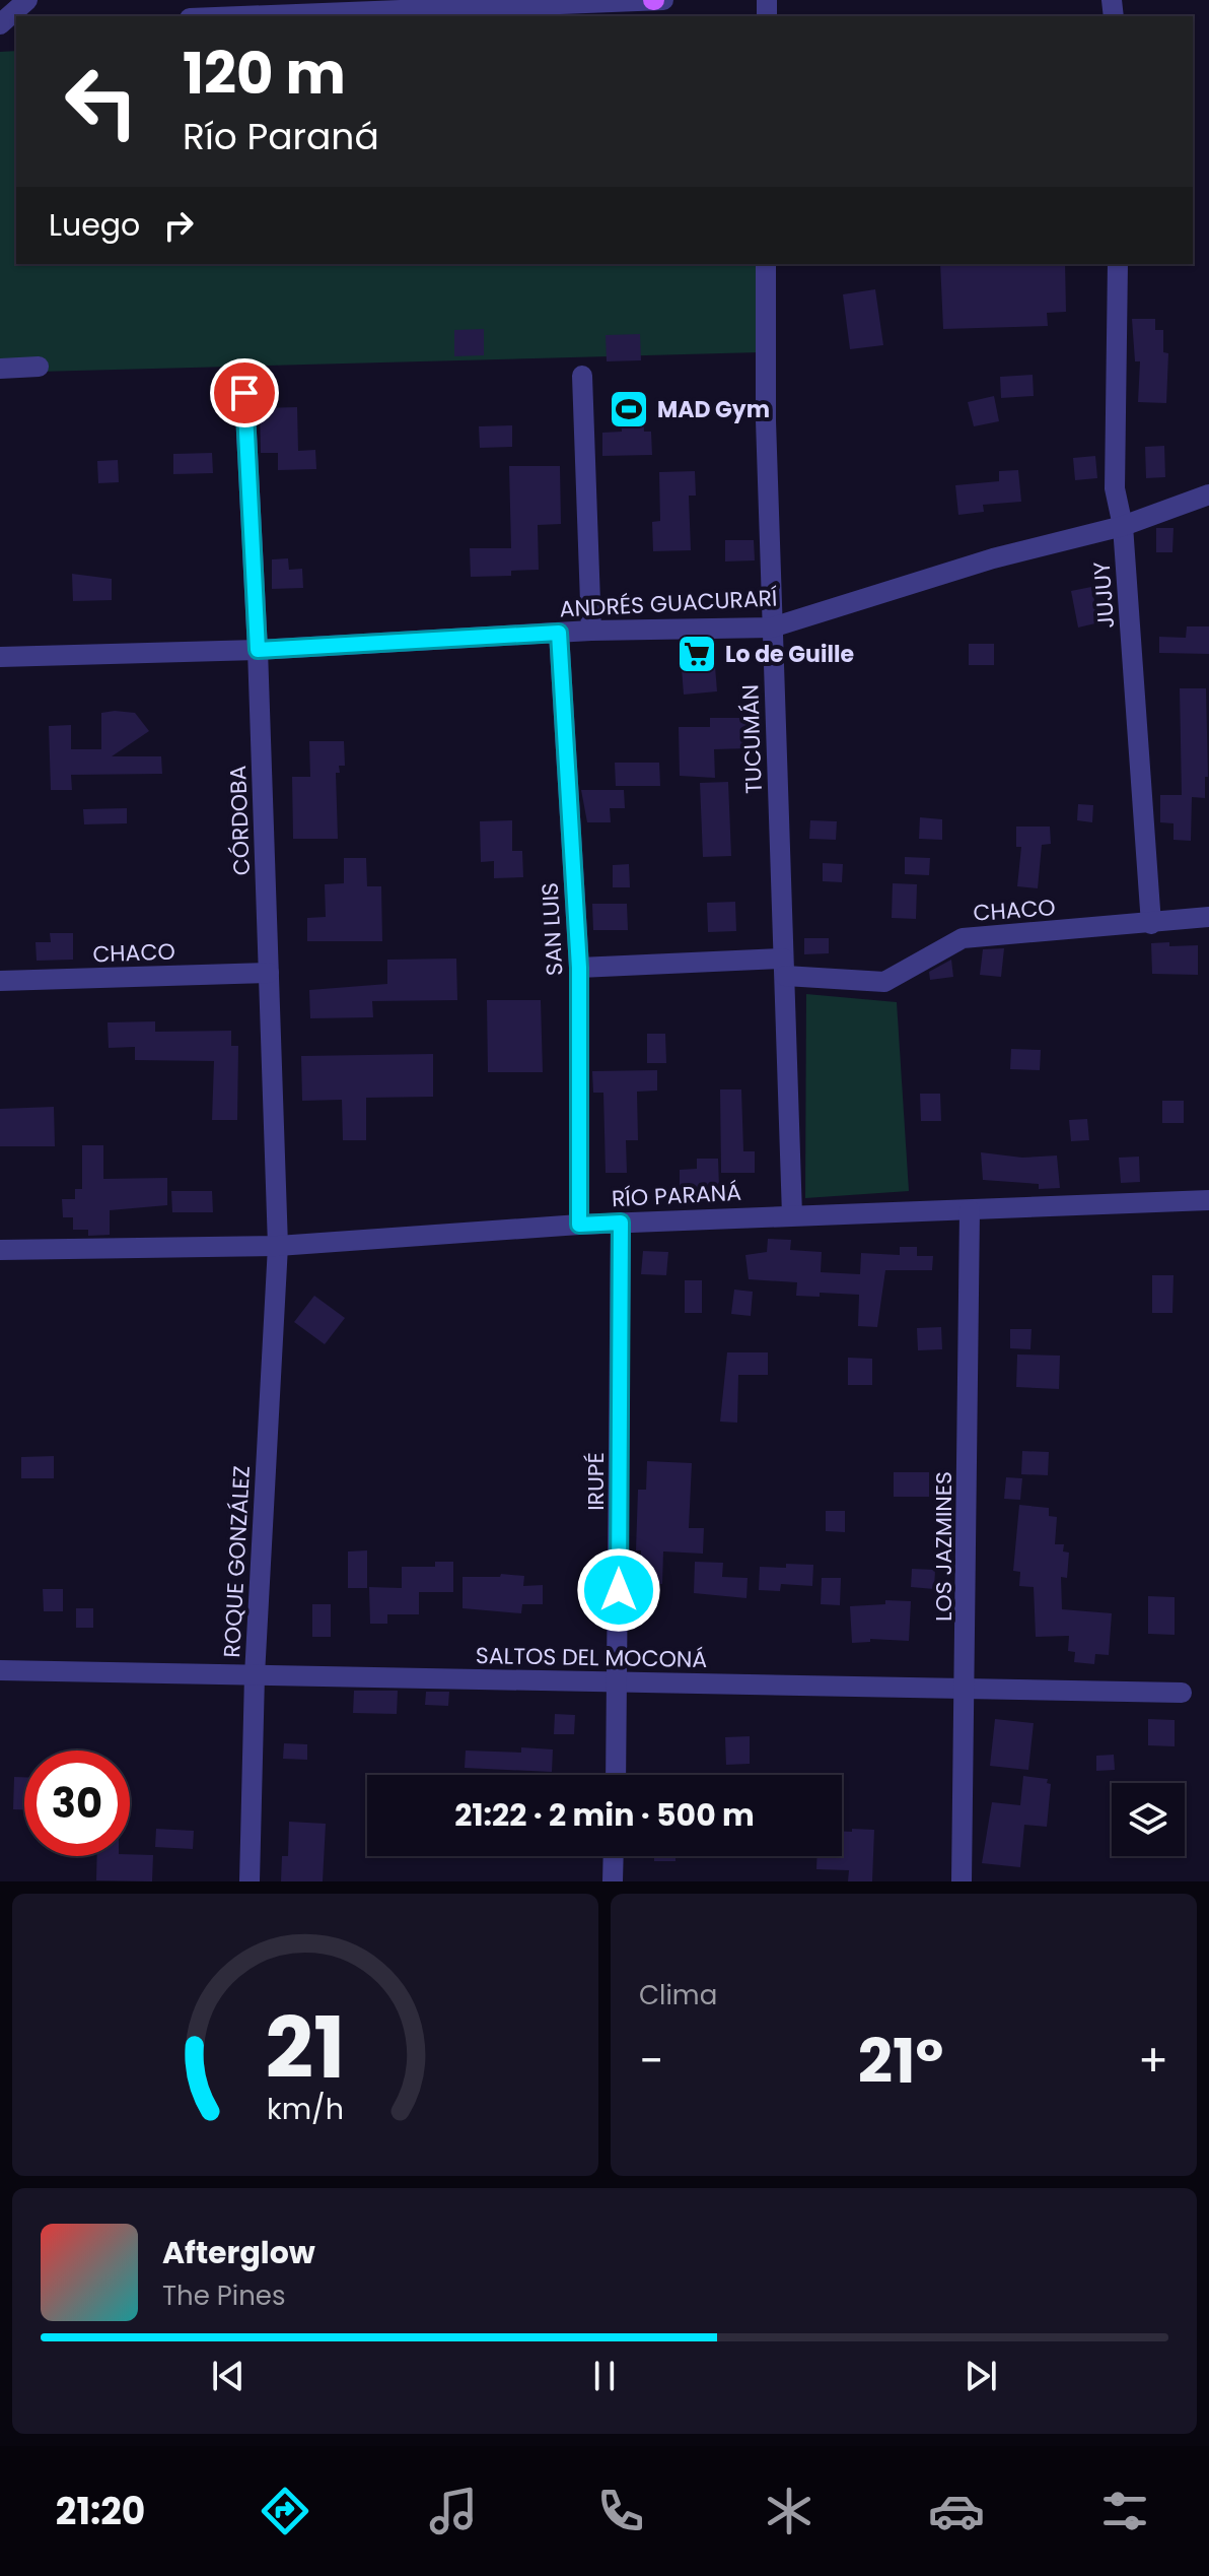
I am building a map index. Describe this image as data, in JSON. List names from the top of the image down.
{
  "streets": {
    "street": [
      "JUJUY",
      "ANDRÉS GUACURARÍ",
      "TUCUMÁN",
      "CÓRDOBA",
      "CHACO",
      "SAN LUIS",
      "RÍO PARANÁ",
      "IRUPÉ",
      "LOS JAZMINES",
      "ROQUE GONZÁLEZ",
      "SALTOS DEL MOCONÁ"
    ]
  },
  "crossings": [
    ["JUJUY", "ANDRÉS GUACURARÍ"],
    ["JUJUY", "CHACO"],
    ["ANDRÉS GUACURARÍ", "TUCUMÁN"],
    ["ANDRÉS GUACURARÍ", "CÓRDOBA"],
    ["ANDRÉS GUACURARÍ", "SAN LUIS"],
    ["TUCUMÁN", "CHACO"],
    ["TUCUMÁN", "RÍO PARANÁ"],
    ["CÓRDOBA", "CHACO"],
    ["CÓRDOBA", "RÍO PARANÁ"],
    ["CÓRDOBA", "ROQUE GONZÁLEZ"],
    ["CHACO", "SAN LUIS"],
    ["SAN LUIS", "RÍO PARANÁ"],
    ["RÍO PARANÁ", "IRUPÉ"],
    ["RÍO PARANÁ", "LOS JAZMINES"],
    ["RÍO PARANÁ", "ROQUE GONZÁLEZ"],
    ["IRUPÉ", "SALTOS DEL MOCONÁ"],
    ["LOS JAZMINES", "SALTOS DEL MOCONÁ"],
    ["ROQUE GONZÁLEZ", "SALTOS DEL MOCONÁ"]
  ],
  "places": {
    "sports": ["MAD Gym"],
    "supermarket": ["Lo de Guille"]
  },
  "page": {
    "turn": ["120 m", "Río Paraná"],
    "then": "Luego",
    "limit": "30",
    "trip": "21:22 · 2 min · 500 m",
    "tile": "Clima",
    "heat": ["−", "21°", "+"],
    "song": ["Afterglow", "The Pines"],
    "tabs": "21:20",
    "gauge": ["21", "km/h"]
  }
}
